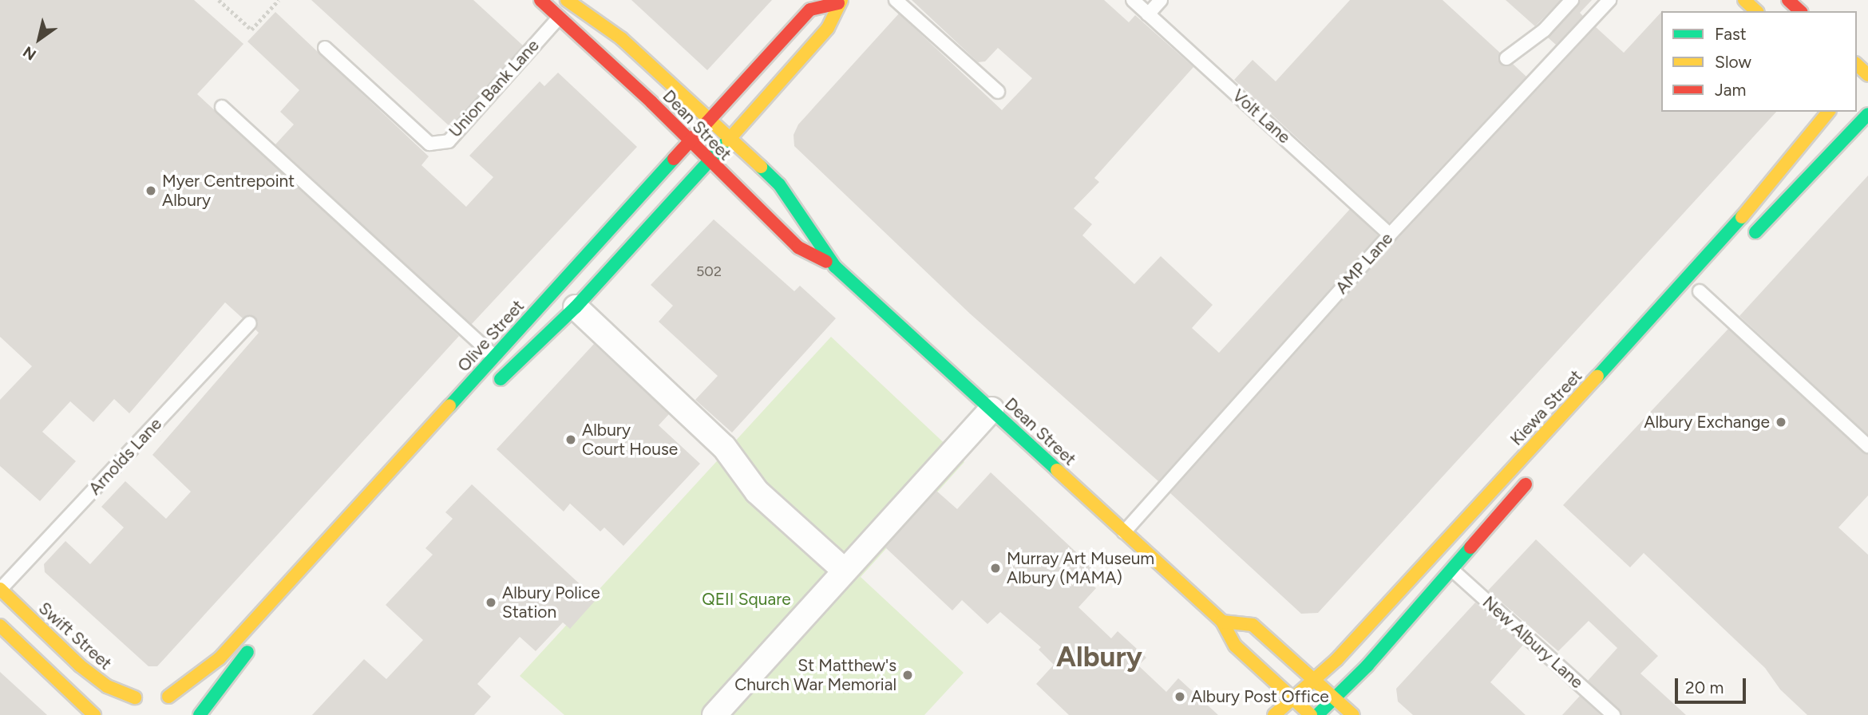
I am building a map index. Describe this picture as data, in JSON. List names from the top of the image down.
{
  "streets": {
    "street": [
      "Dean Street",
      "Olive Street",
      "Kiewa Street",
      "Swift Street"
    ],
    "lane": [
      "Union Bank Lane",
      "Volt Lane",
      "AMP Lane",
      "Arnolds Lane",
      "New Albury Lane"
    ]
  },
  "crossings": [
    ["Union Bank Lane", "Dean Street"],
    ["Volt Lane", "AMP Lane"],
    ["Dean Street", "AMP Lane"],
    ["Dean Street", "Olive Street"],
    ["Dean Street", "Kiewa Street"],
    ["Olive Street", "Swift Street"],
    ["Arnolds Lane", "Swift Street"]
  ],
  "districts": ["Albury"],
  "parks": ["QEII Square"],
  "places": [
    "Myer Centrepoint Albury",
    "Albury Exchange",
    "Albury Court House",
    "Murray Art Museum Albury (MAMA)",
    "Albury Police Station",
    "St Matthew's Church War Memorial",
    "Albury Post Office"
  ],
  "house_numbers": ["502"],
  "legend": ["Fast", "Slow", "Jam"],
  "scale_bar": "20 m",
  "north": "bottom left"
}
